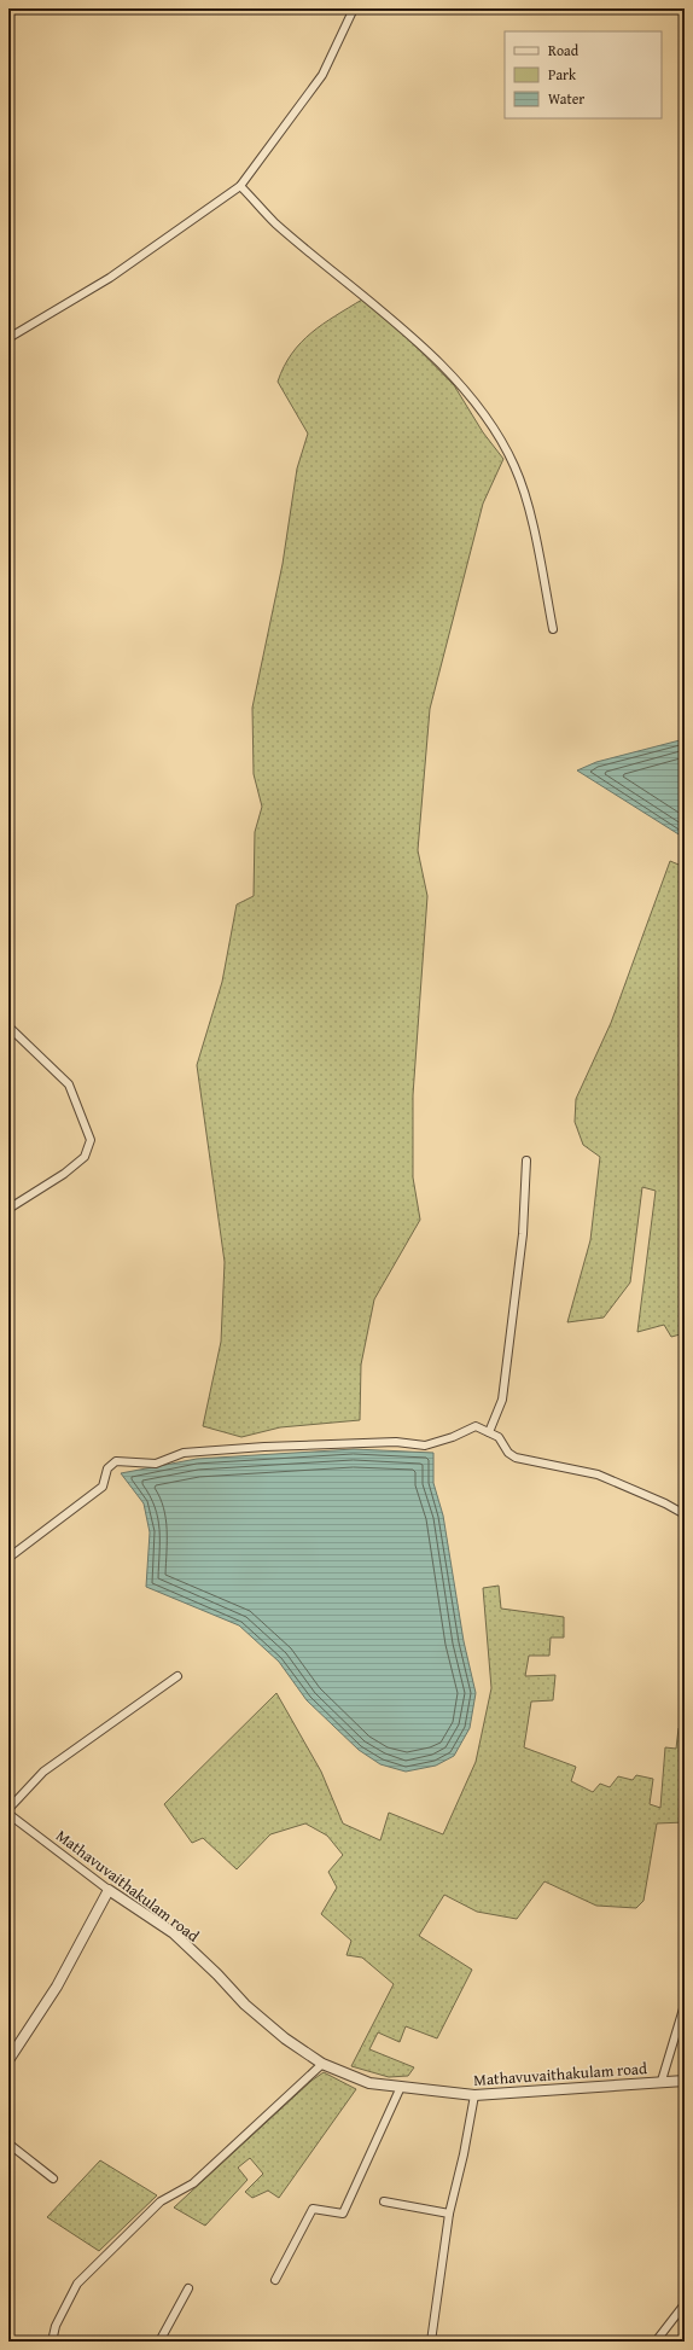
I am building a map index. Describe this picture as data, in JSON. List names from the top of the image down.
{
  "streets": {
    "street": ["Mathavuvaithakulam road"]
  },
  "legend": ["Road", "Park", "Water"]
}
